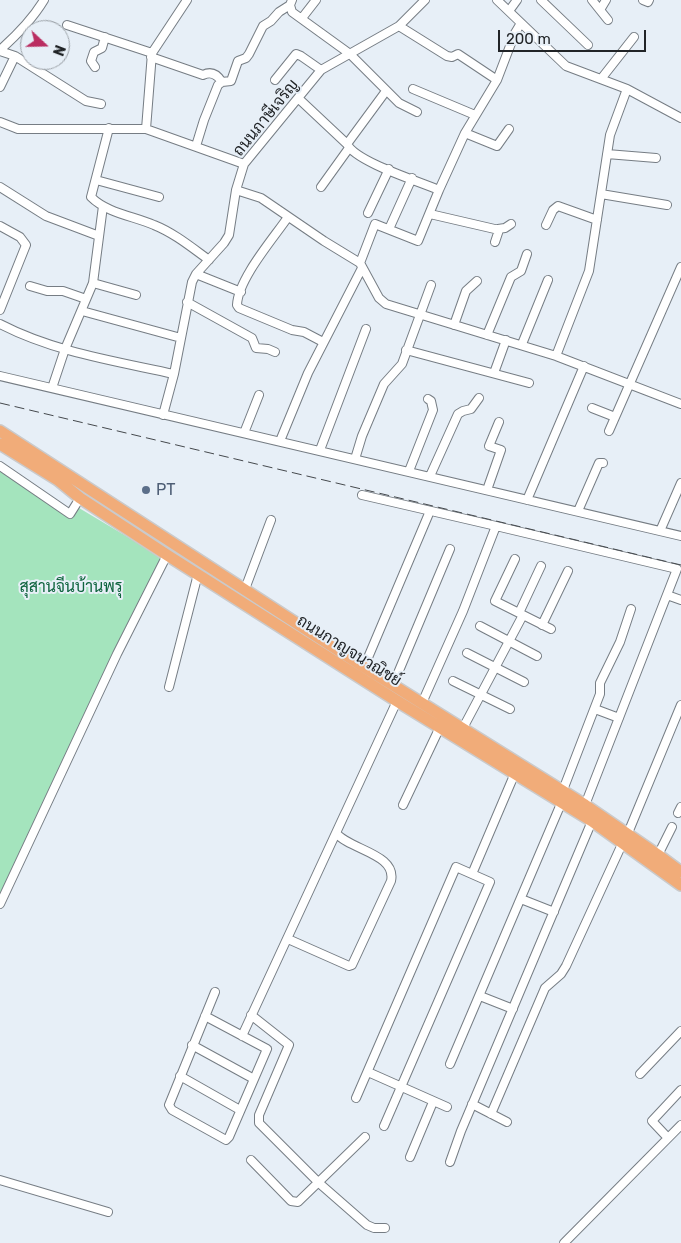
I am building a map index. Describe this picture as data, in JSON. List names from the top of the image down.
{
  "streets": {
    "highway": ["ถนนกาญจนวณิชย์"],
    "street": ["ถนนภาษีเจริญ"]
  },
  "parks": ["สุสานจีนบ้านพรุ"],
  "places": ["PT"],
  "scale_bar": "200 m",
  "north": "right"
}
